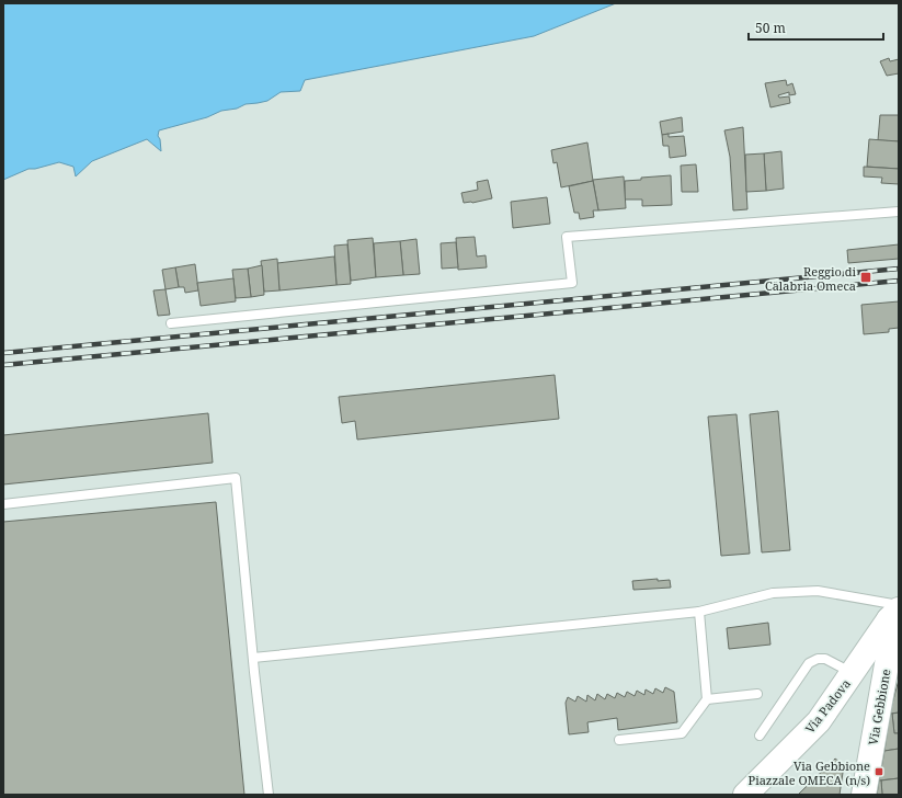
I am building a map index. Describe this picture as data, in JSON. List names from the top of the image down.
{
  "streets": {
    "street": ["Via Padova", "Via Gebbione"]
  },
  "crossings": [
    ["Via Padova", "Via Gebbione"]
  ],
  "places": {
    "transit": ["Reggio di Calabria Omeca", "Via Gebbione Piazzale OMECA (n/s)"]
  },
  "scale_bar": "50 m"
}
